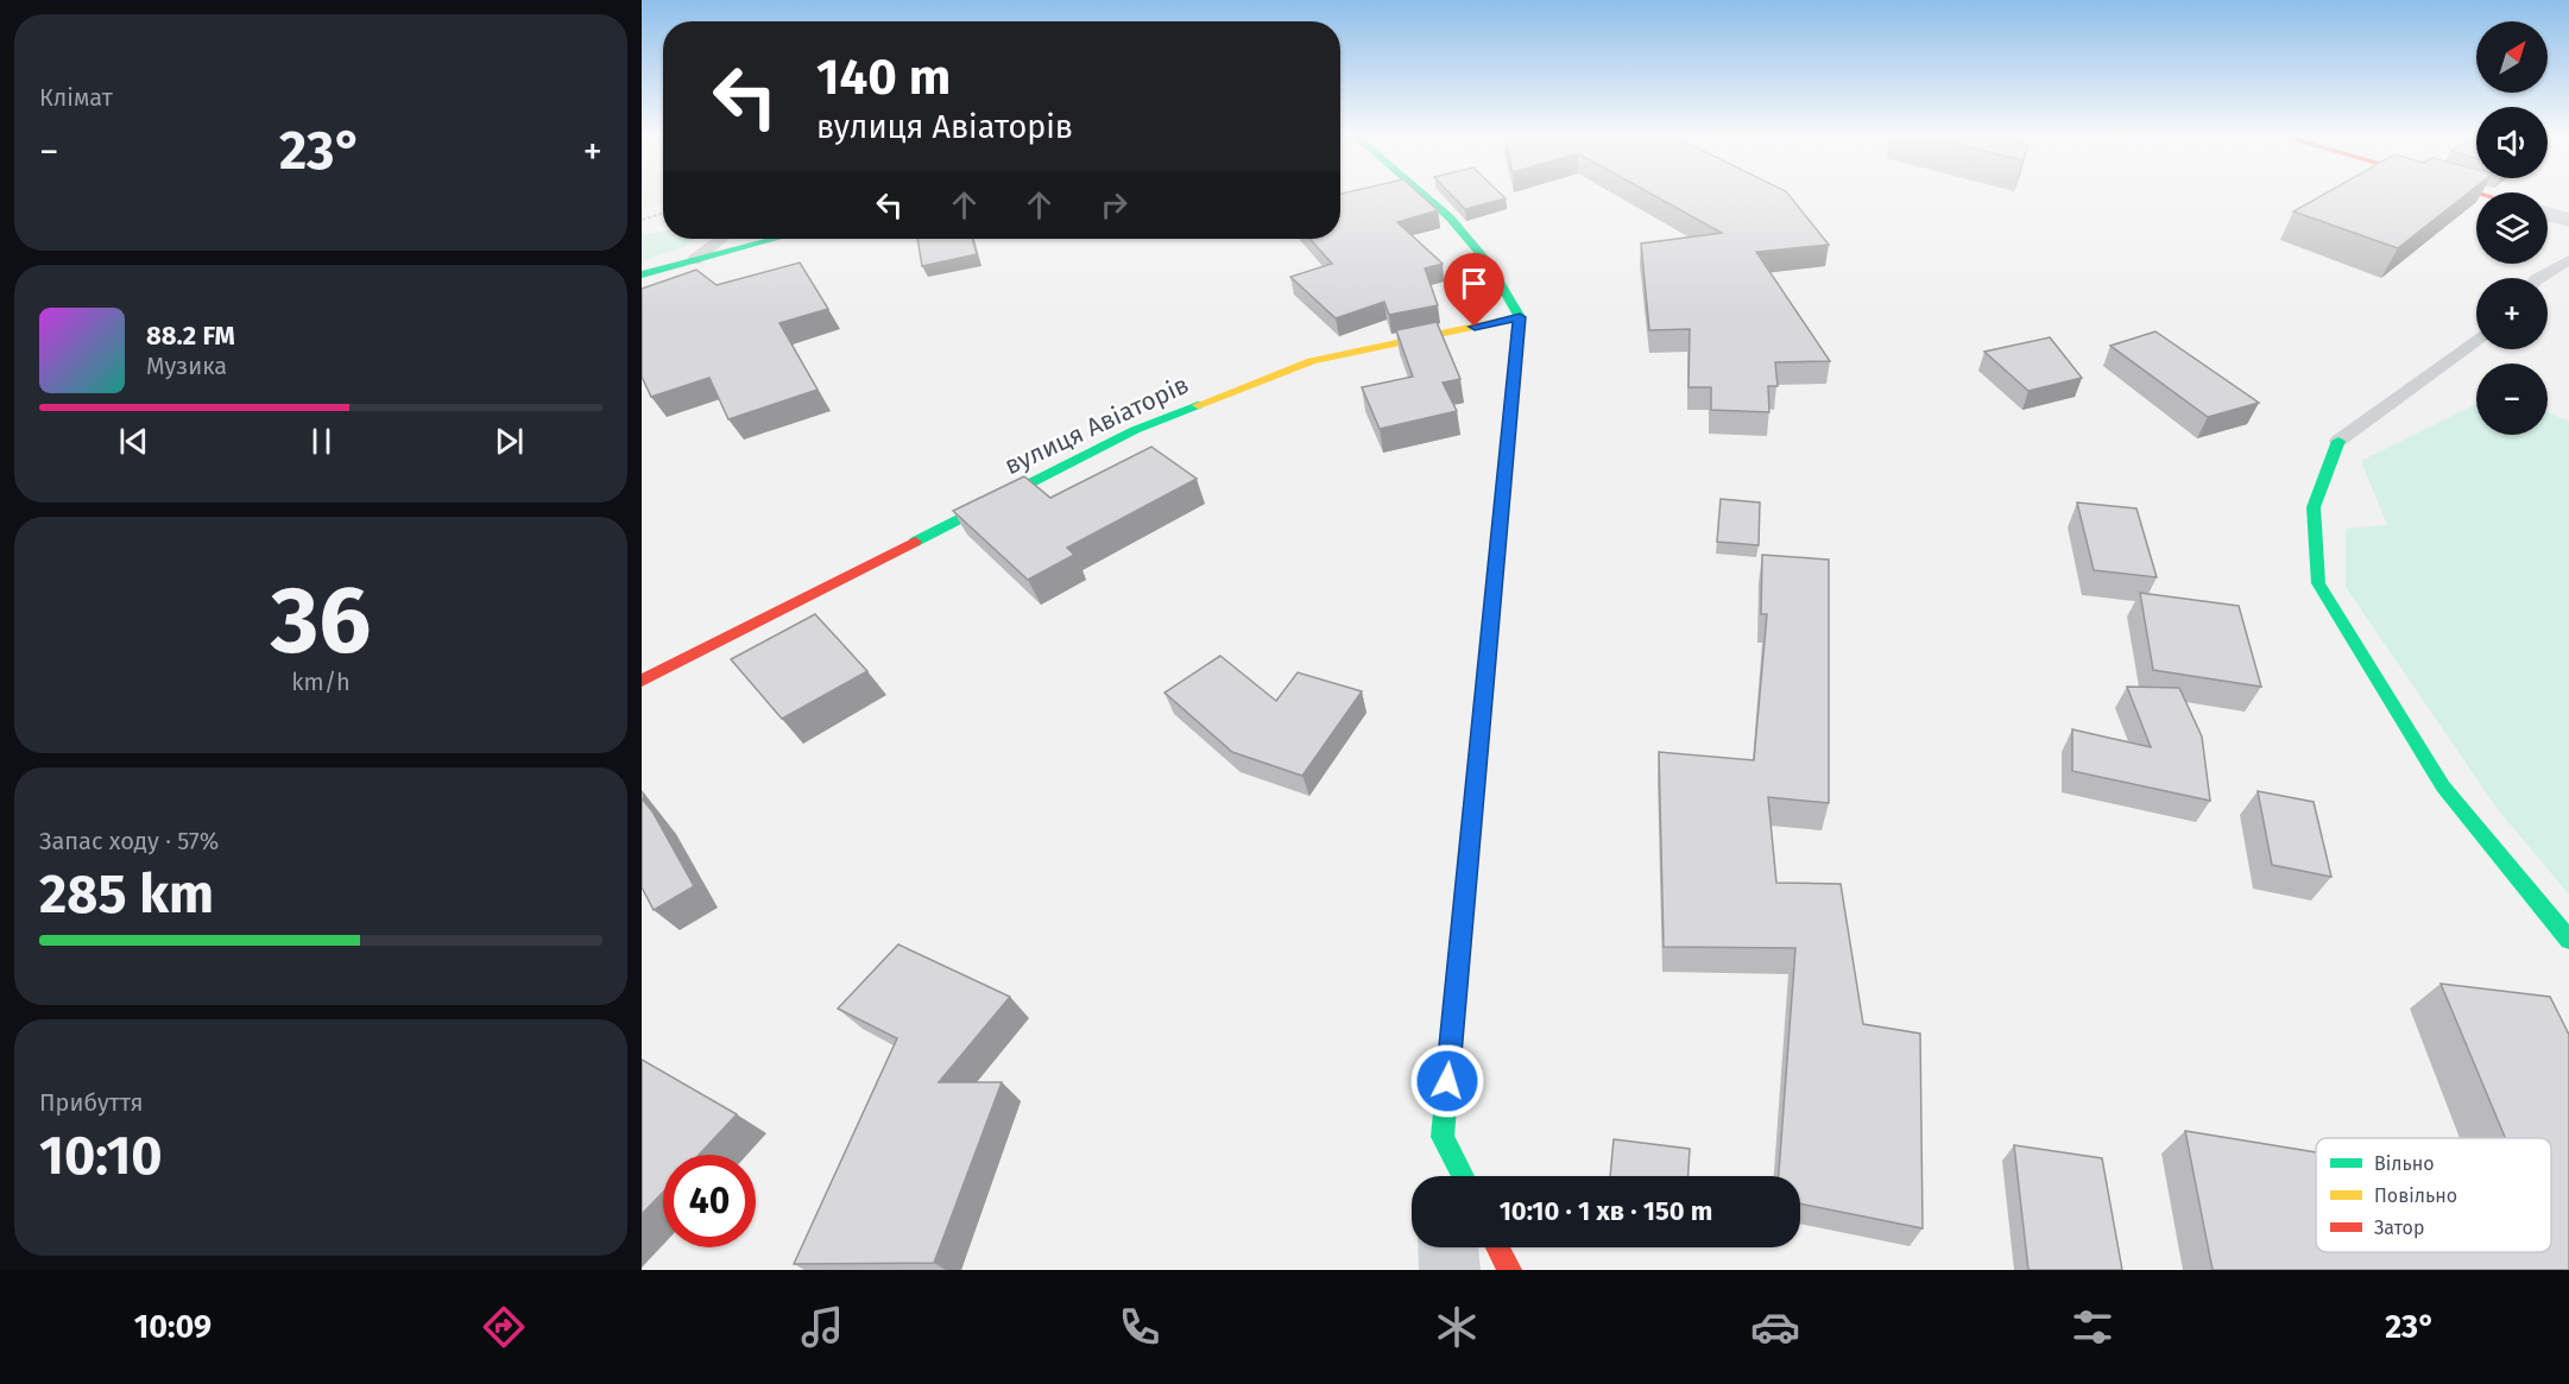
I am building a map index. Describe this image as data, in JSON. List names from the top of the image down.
{
  "streets": {
    "street": ["вулиця Авіаторів"]
  },
  "legend": ["Вільно", "Повільно", "Затор"],
  "north": "top right",
  "page": {
    "tile": [
      "Клімат",
      ["36", "km/h"],
      ["Запас ходу · 57%", "285 km"],
      ["Прибуття", "10:10"]
    ],
    "map_buttons": ["+", "−"],
    "turn": ["140 m", "вулиця Авіаторів"],
    "heat": ["−", "23°", "+"],
    "song": ["88.2 FM", "Музика"],
    "limit": "40",
    "trip": "10:10 · 1 хв · 150 m",
    "tabs": ["10:09", "23°"]
  }
}
